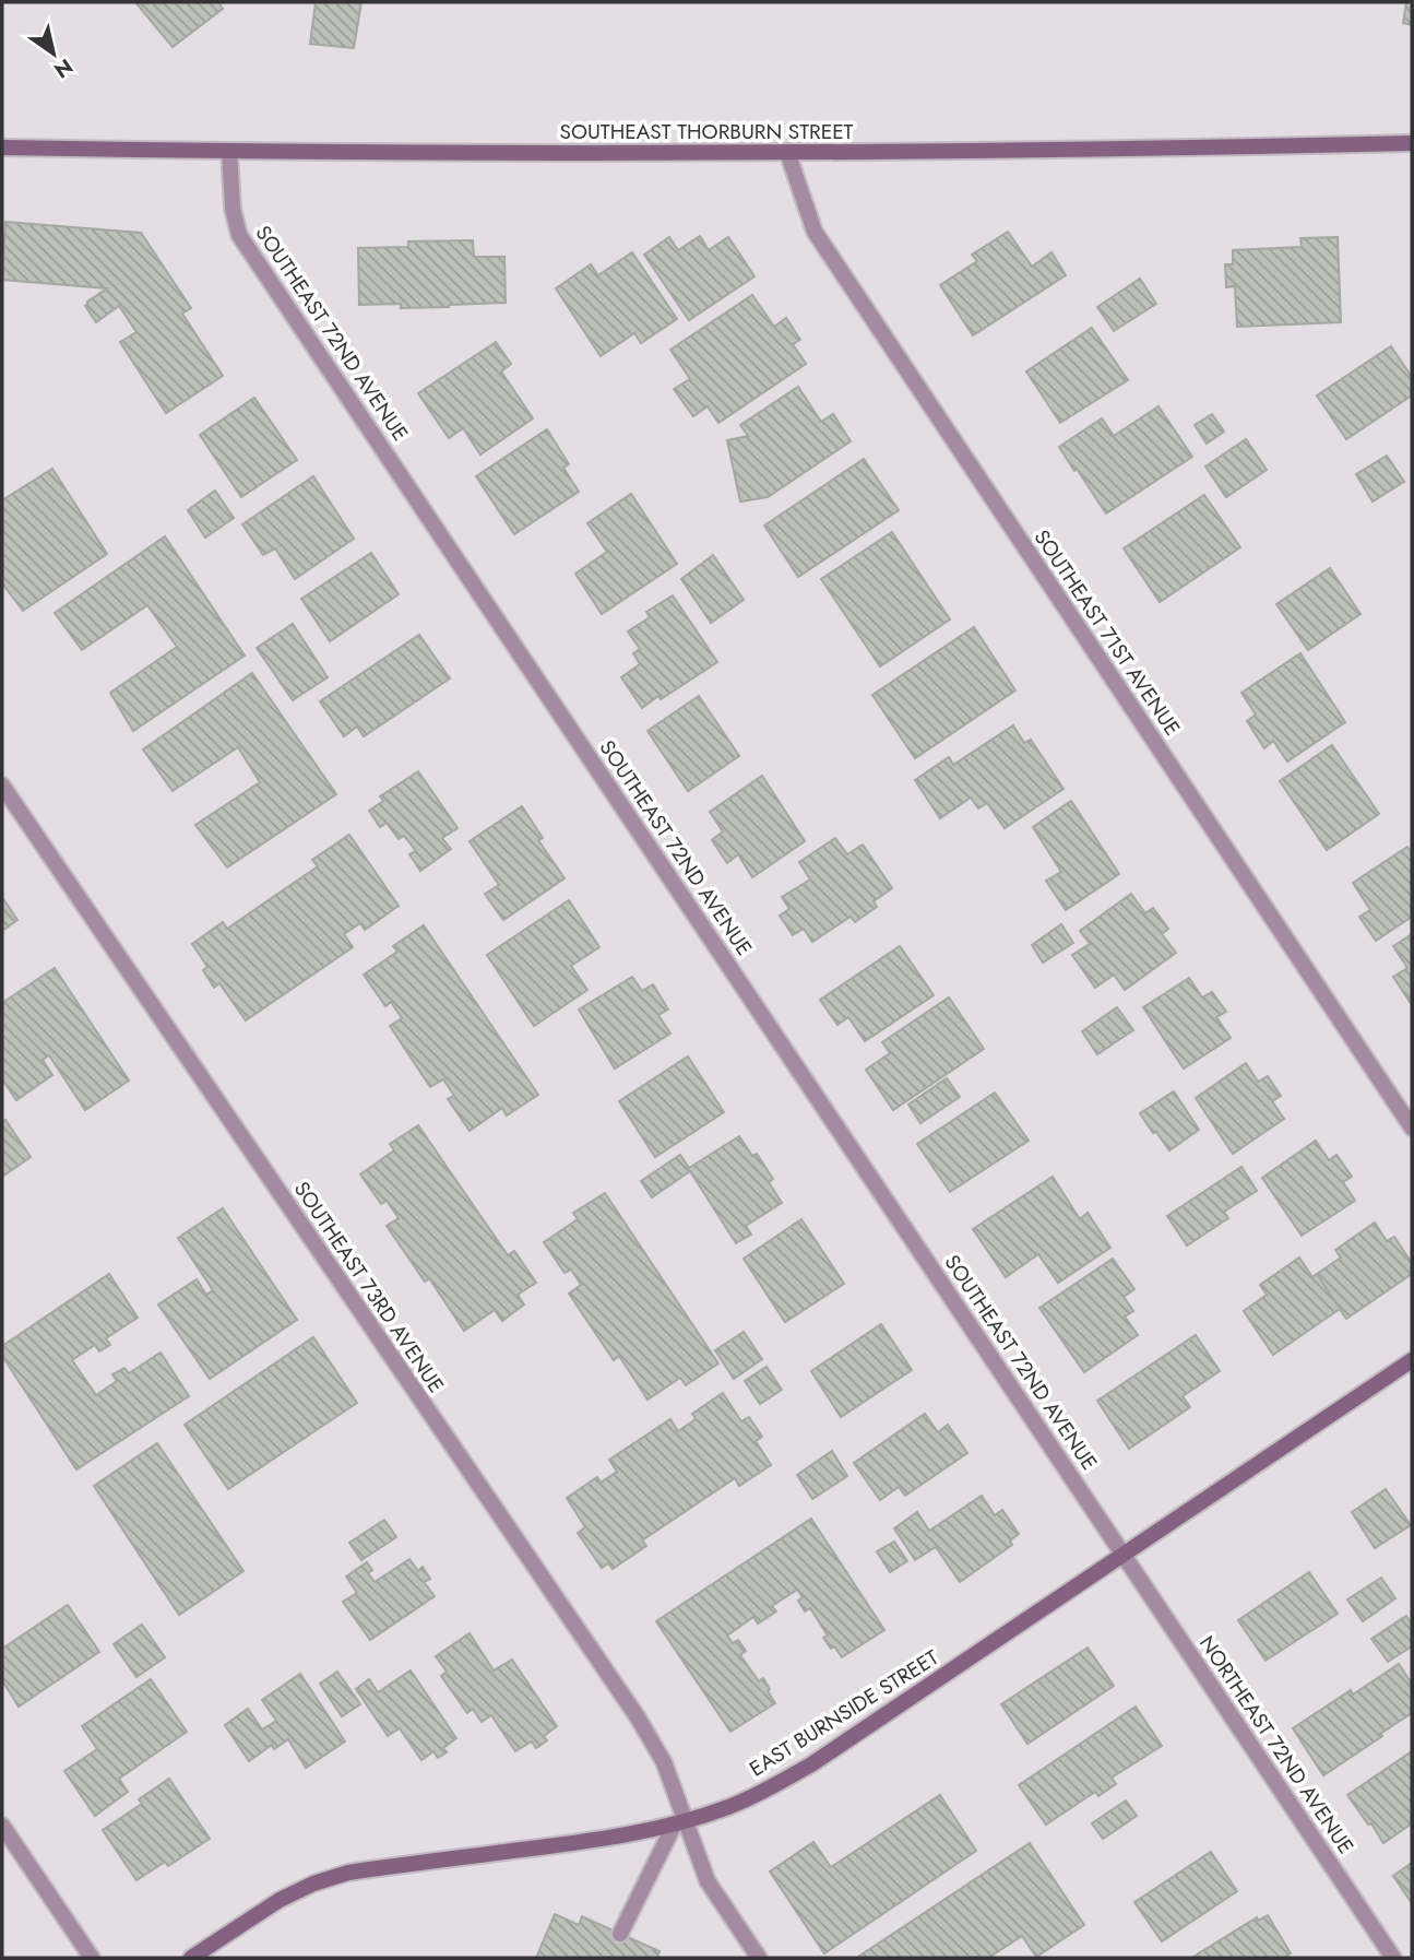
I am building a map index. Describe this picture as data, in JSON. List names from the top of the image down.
{
  "streets": {
    "main road": ["SOUTHEAST THORBURN STREET", "EAST BURNSIDE STREET"],
    "street": [
      "SOUTHEAST 72ND AVENUE",
      "SOUTHEAST 71ST AVENUE",
      "SOUTHEAST 73RD AVENUE",
      "NORTHEAST 72ND AVENUE"
    ]
  },
  "crossings": [
    ["SOUTHEAST THORBURN STREET", "SOUTHEAST 72ND AVENUE"],
    ["SOUTHEAST THORBURN STREET", "SOUTHEAST 71ST AVENUE"],
    ["SOUTHEAST 72ND AVENUE", "EAST BURNSIDE STREET"],
    ["SOUTHEAST 72ND AVENUE", "NORTHEAST 72ND AVENUE"],
    ["SOUTHEAST 73RD AVENUE", "EAST BURNSIDE STREET"],
    ["EAST BURNSIDE STREET", "NORTHEAST 72ND AVENUE"]
  ],
  "north": "bottom right"
}
